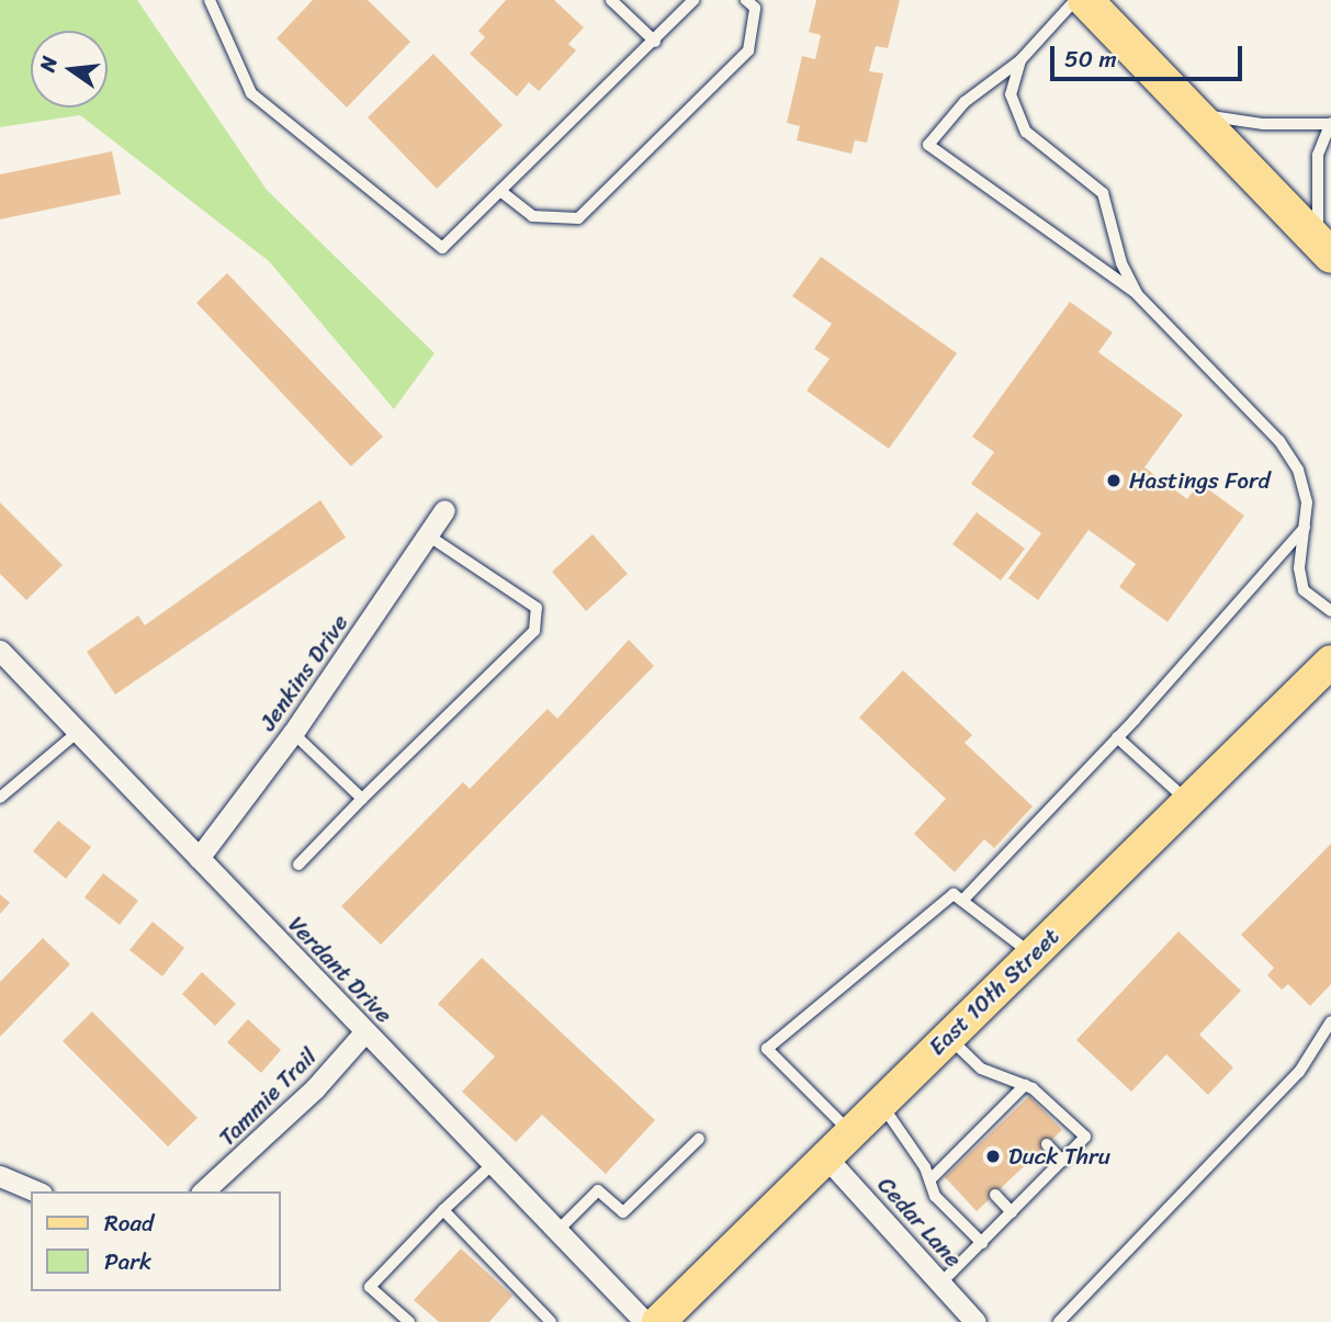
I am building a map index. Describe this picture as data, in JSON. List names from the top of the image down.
{
  "streets": {
    "main road": ["East 10th Street"],
    "street": [
      "Jenkins Drive",
      "Verdant Drive",
      "Tammie Trail",
      "Cedar Lane"
    ]
  },
  "crossings": [
    ["Jenkins Drive", "Verdant Drive"],
    ["Verdant Drive", "Tammie Trail"],
    ["East 10th Street", "Cedar Lane"]
  ],
  "places": ["Hastings Ford", "Duck Thru"],
  "legend": ["Road", "Park"],
  "scale_bar": "50 m",
  "north": "left"
}
